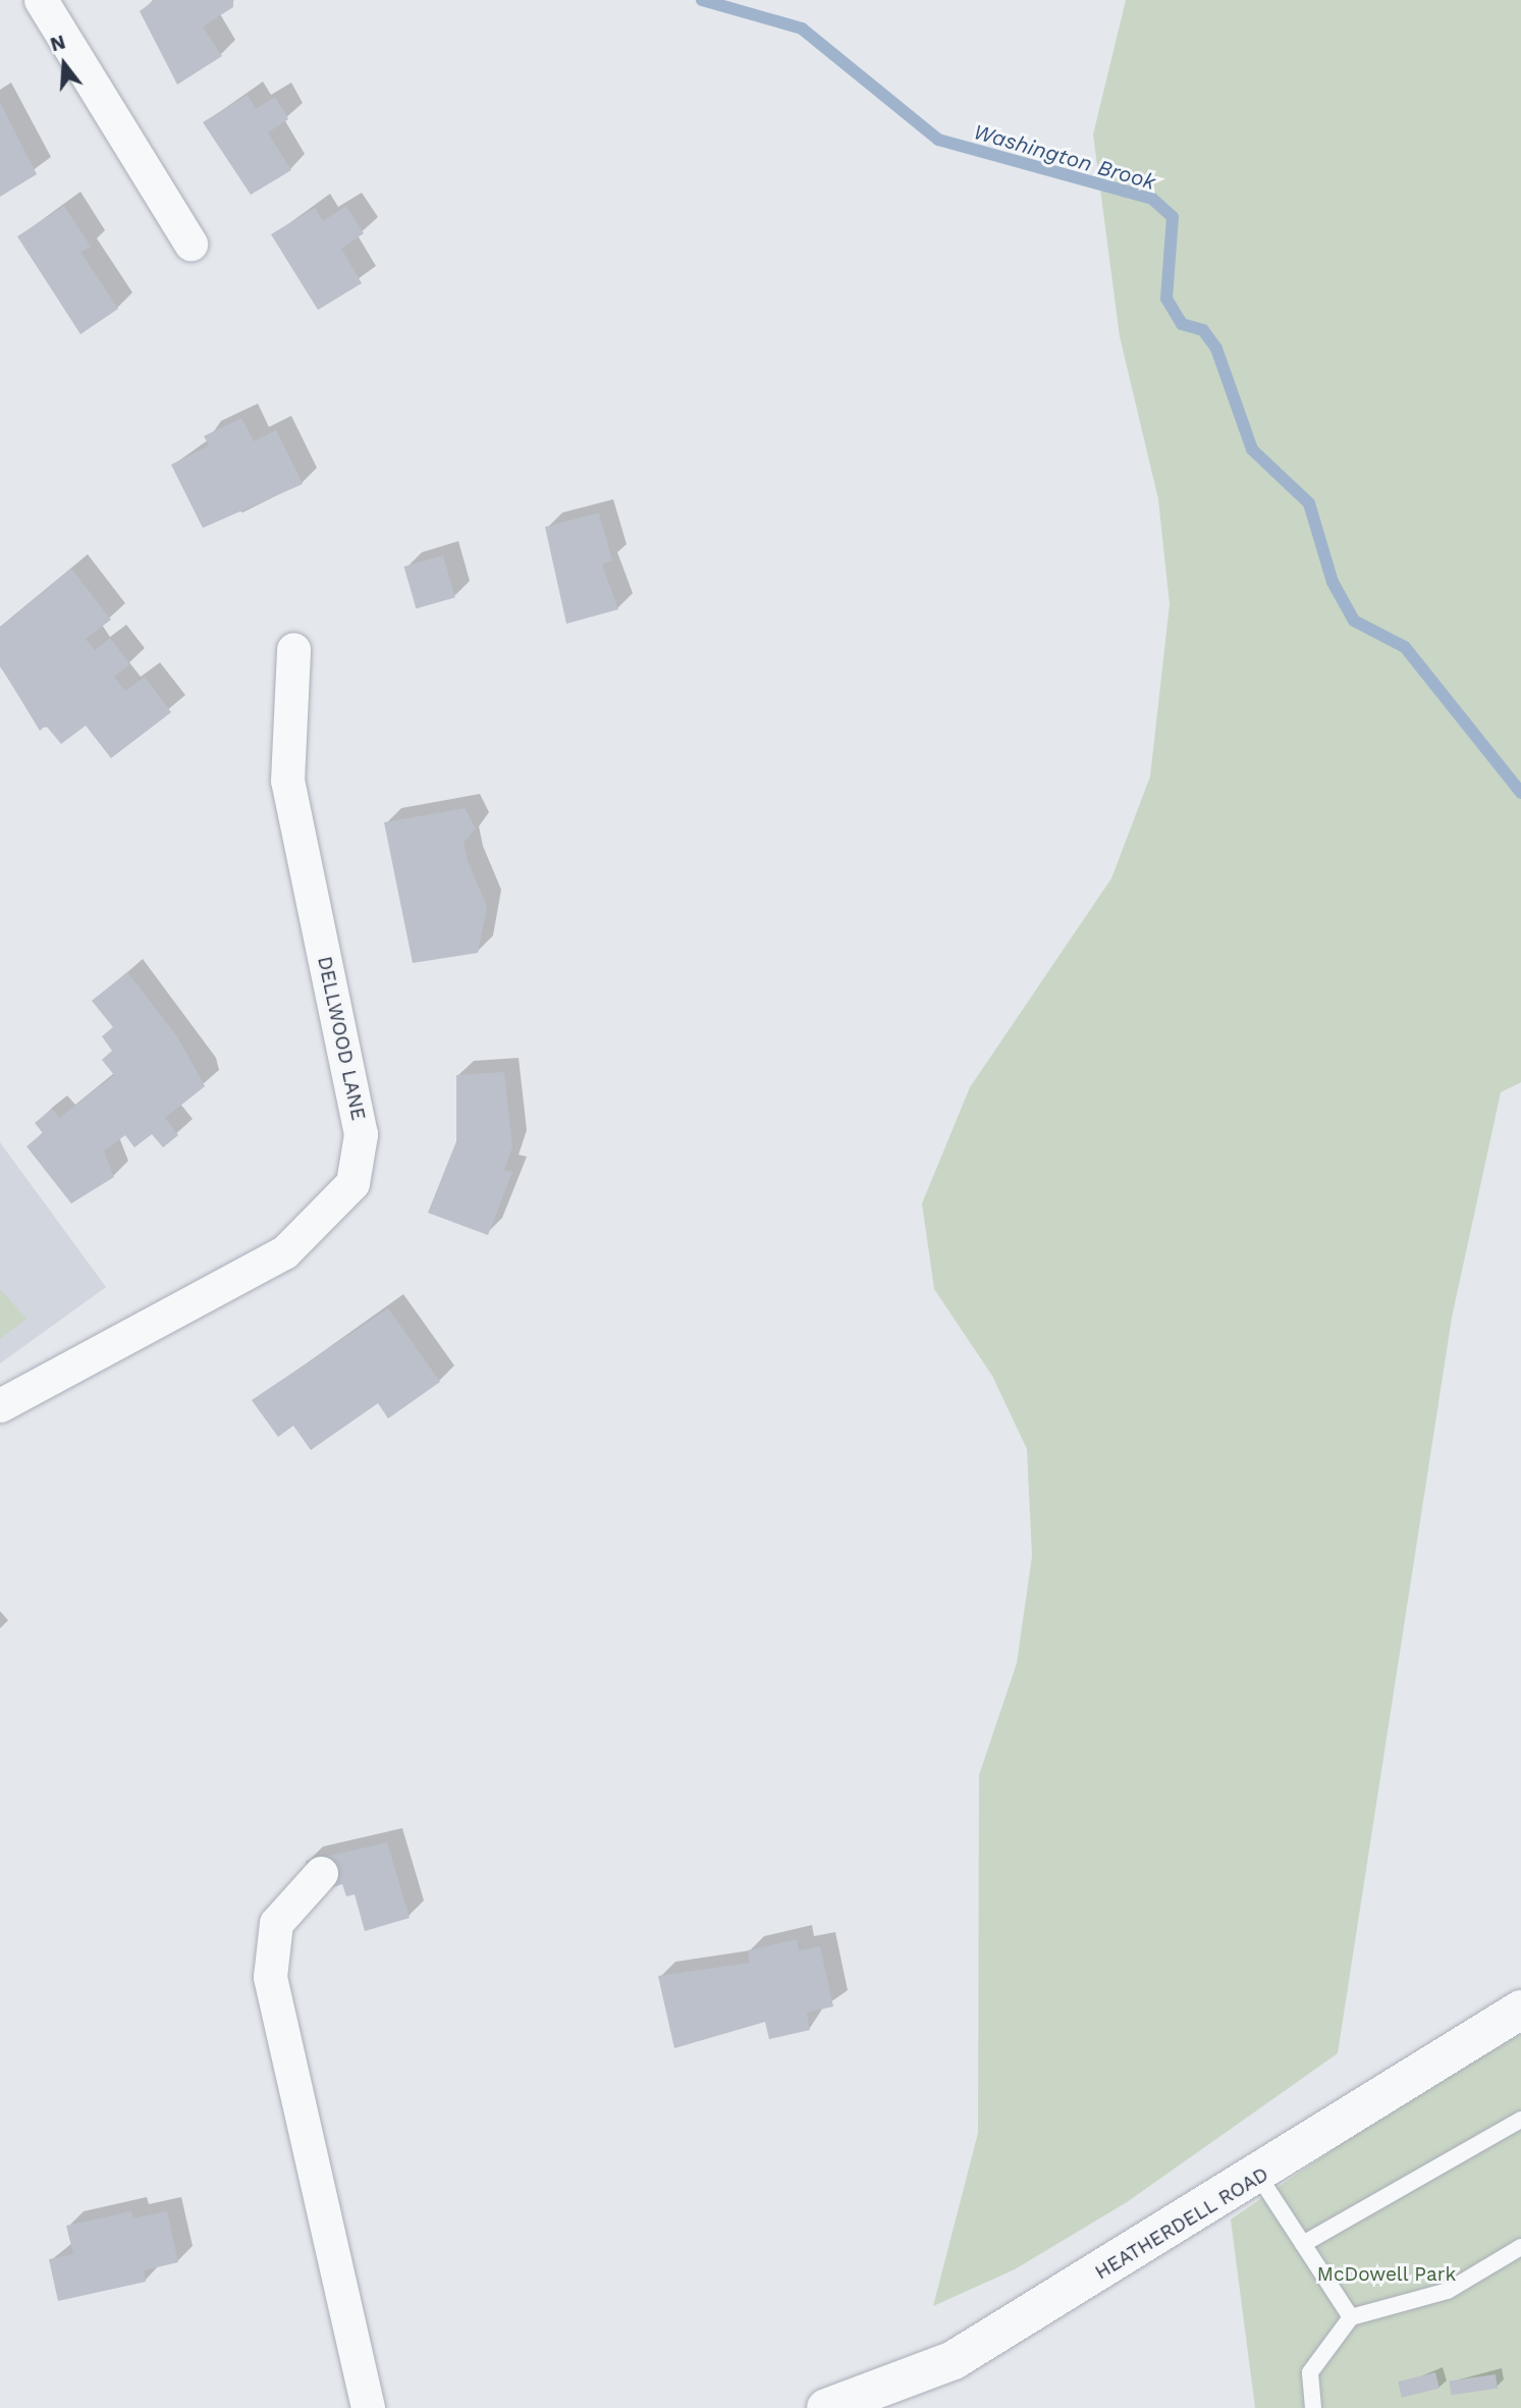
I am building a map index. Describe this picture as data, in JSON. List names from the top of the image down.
{
  "streets": {
    "street": ["DELLWOOD LANE", "HEATHERDELL ROAD"]
  },
  "water": ["Washington Brook"],
  "parks": ["McDowell Park"],
  "north": "top"
}
